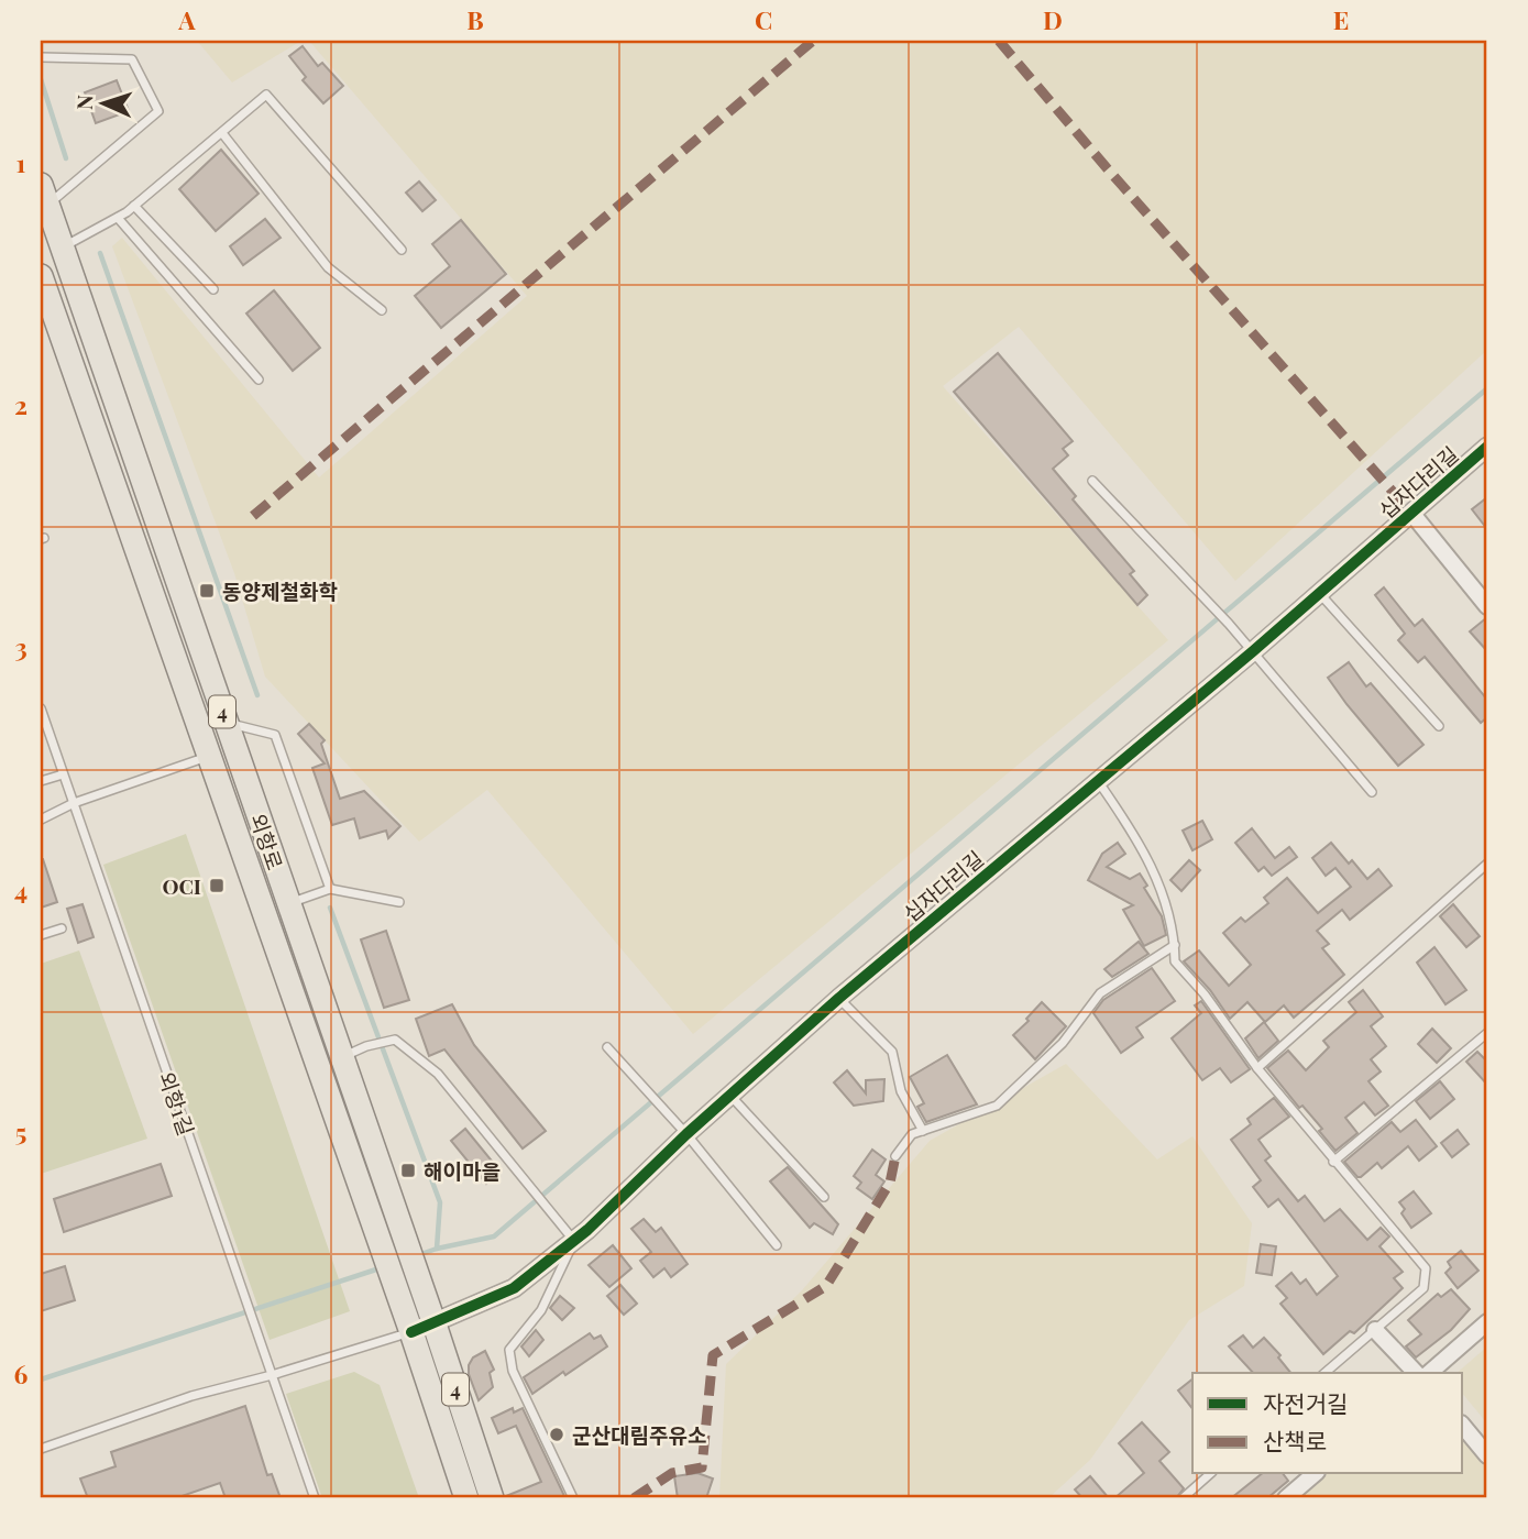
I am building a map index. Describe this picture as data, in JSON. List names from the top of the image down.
{
  "streets": {
    "main road": ["4", "외항로"],
    "street": ["십자다리길"],
    "lane": ["외항1길"]
  },
  "crossings": [
    ["십자다리길", "외항로"]
  ],
  "places": {
    "transit": ["동양제철화학", "OCI", "해이마을"],
    "other": ["군산대림주유소"]
  },
  "legend": ["자전거길", "산책로"],
  "north": "left",
  "grid": {
    "columns": [
      "A",
      "B",
      "C",
      "D",
      "E"
    ],
    "rows": [
      "1",
      "2",
      "3",
      "4",
      "5",
      "6"
    ]
  }
}
